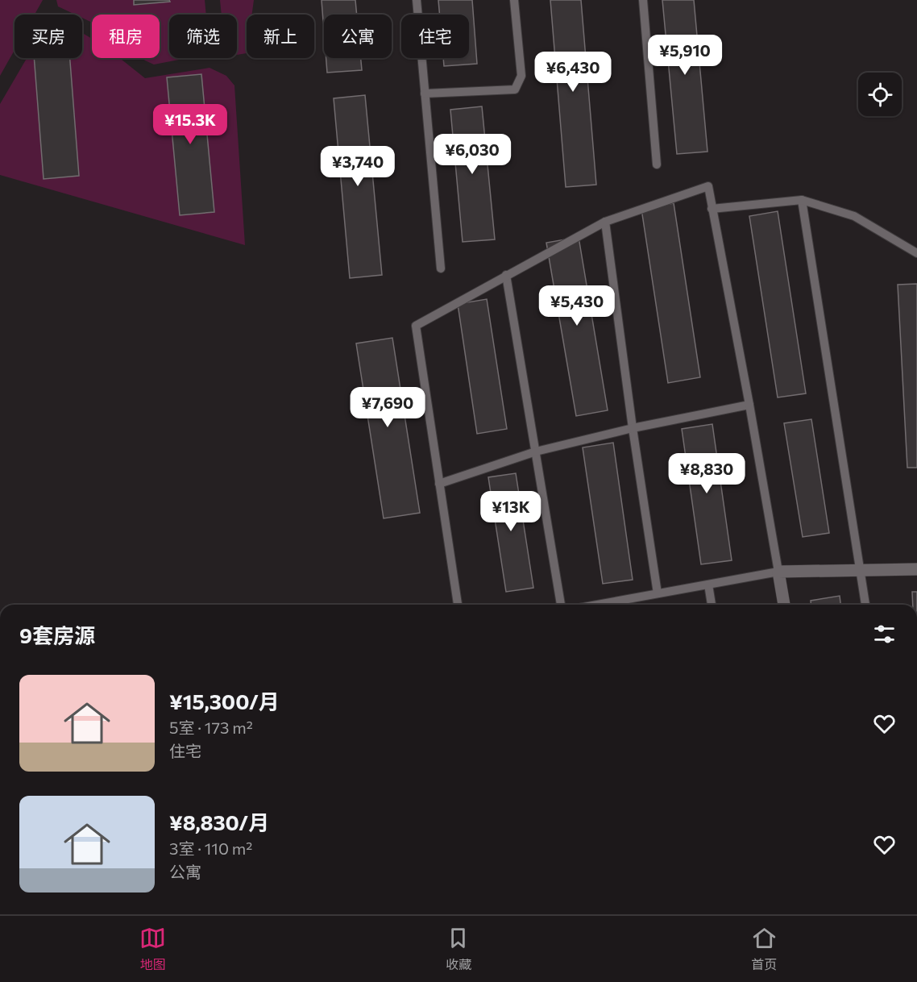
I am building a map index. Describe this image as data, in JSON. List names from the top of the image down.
{
  "page": {
    "chip": [
      "买房",
      "租房",
      "筛选",
      "新上",
      "公寓",
      "住宅"
    ],
    "price": [
      "¥5,910",
      "¥6,430",
      "¥15.3K",
      "¥6,030",
      "¥3,740",
      "¥5,430",
      "¥7,690",
      "¥8,830",
      "¥13K"
    ],
    "heading": "9套房源",
    "list": [
      {
        "name": "¥15,300/月",
        "note": "5室 · 173 m² · 住宅"
      },
      {
        "name": "¥8,830/月",
        "note": "3室 · 110 m² · 公寓"
      }
    ],
    "tabs": ["地图", "收藏", "首页"]
  }
}
